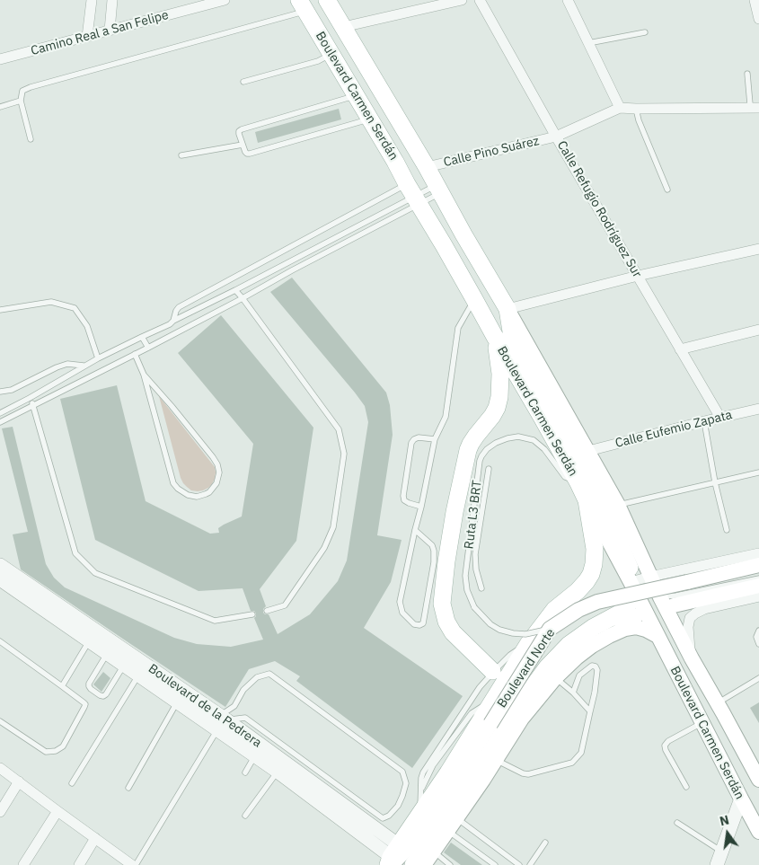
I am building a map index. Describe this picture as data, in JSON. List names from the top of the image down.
{
  "streets": {
    "main road": ["Boulevard Carmen Serdán", "Boulevard Norte"],
    "street": [
      "Camino Real a San Felipe",
      "Calle Pino Suárez",
      "Calle Refugio Rodríguez Sur",
      "Calle Eufemio Zapata",
      "Boulevard de la Pedrera"
    ],
    "lane": ["Ruta L3 BRT"]
  },
  "crossings": [
    ["Boulevard Carmen Serdán", "Calle Pino Suárez"],
    ["Boulevard Carmen Serdán", "Calle Eufemio Zapata"],
    ["Boulevard Carmen Serdán", "Ruta L3 BRT"],
    ["Boulevard Carmen Serdán", "Boulevard Norte"],
    ["Calle Pino Suárez", "Calle Refugio Rodríguez Sur"],
    ["Calle Refugio Rodríguez Sur", "Calle Eufemio Zapata"],
    ["Ruta L3 BRT", "Boulevard Norte"],
    ["Boulevard Norte", "Boulevard de la Pedrera"]
  ],
  "north": "top"
}
